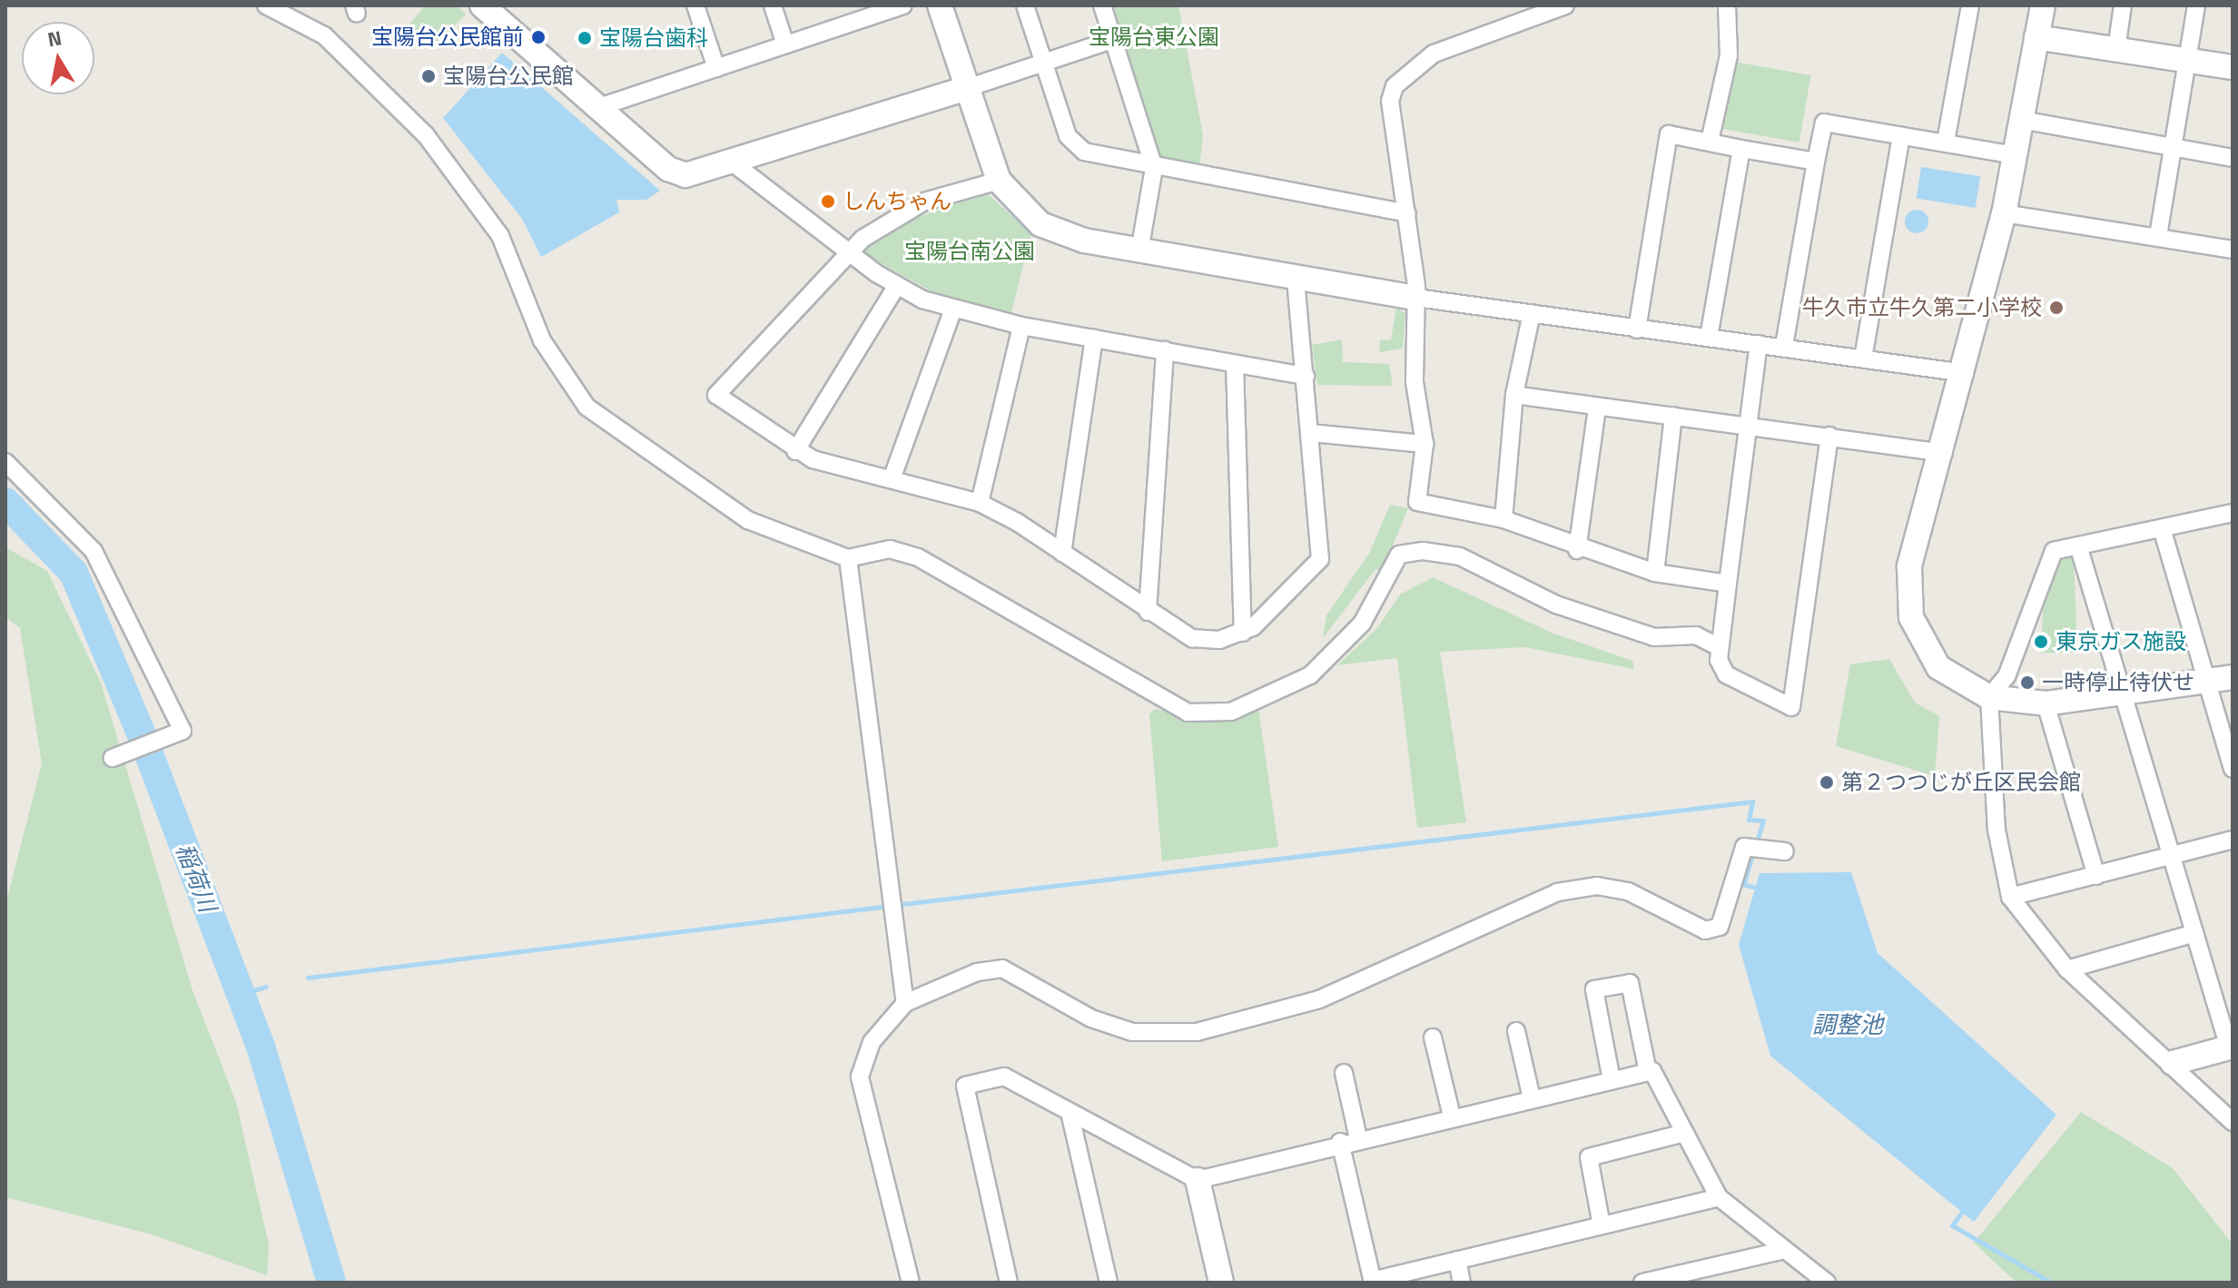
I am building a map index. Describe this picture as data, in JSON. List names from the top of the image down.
{
  "water": ["稲荷川", "調整池"],
  "parks": ["宝陽台東公園", "宝陽台南公園"],
  "places": [
    "宝陽台公民館前",
    "宝陽台歯科",
    "宝陽台公民館",
    "しんちゃん",
    "牛久市立牛久第二小学校",
    "東京ガス施設",
    "一時停止待伏せ",
    "第２つつじが丘区民会館"
  ],
  "north": "top"
}
